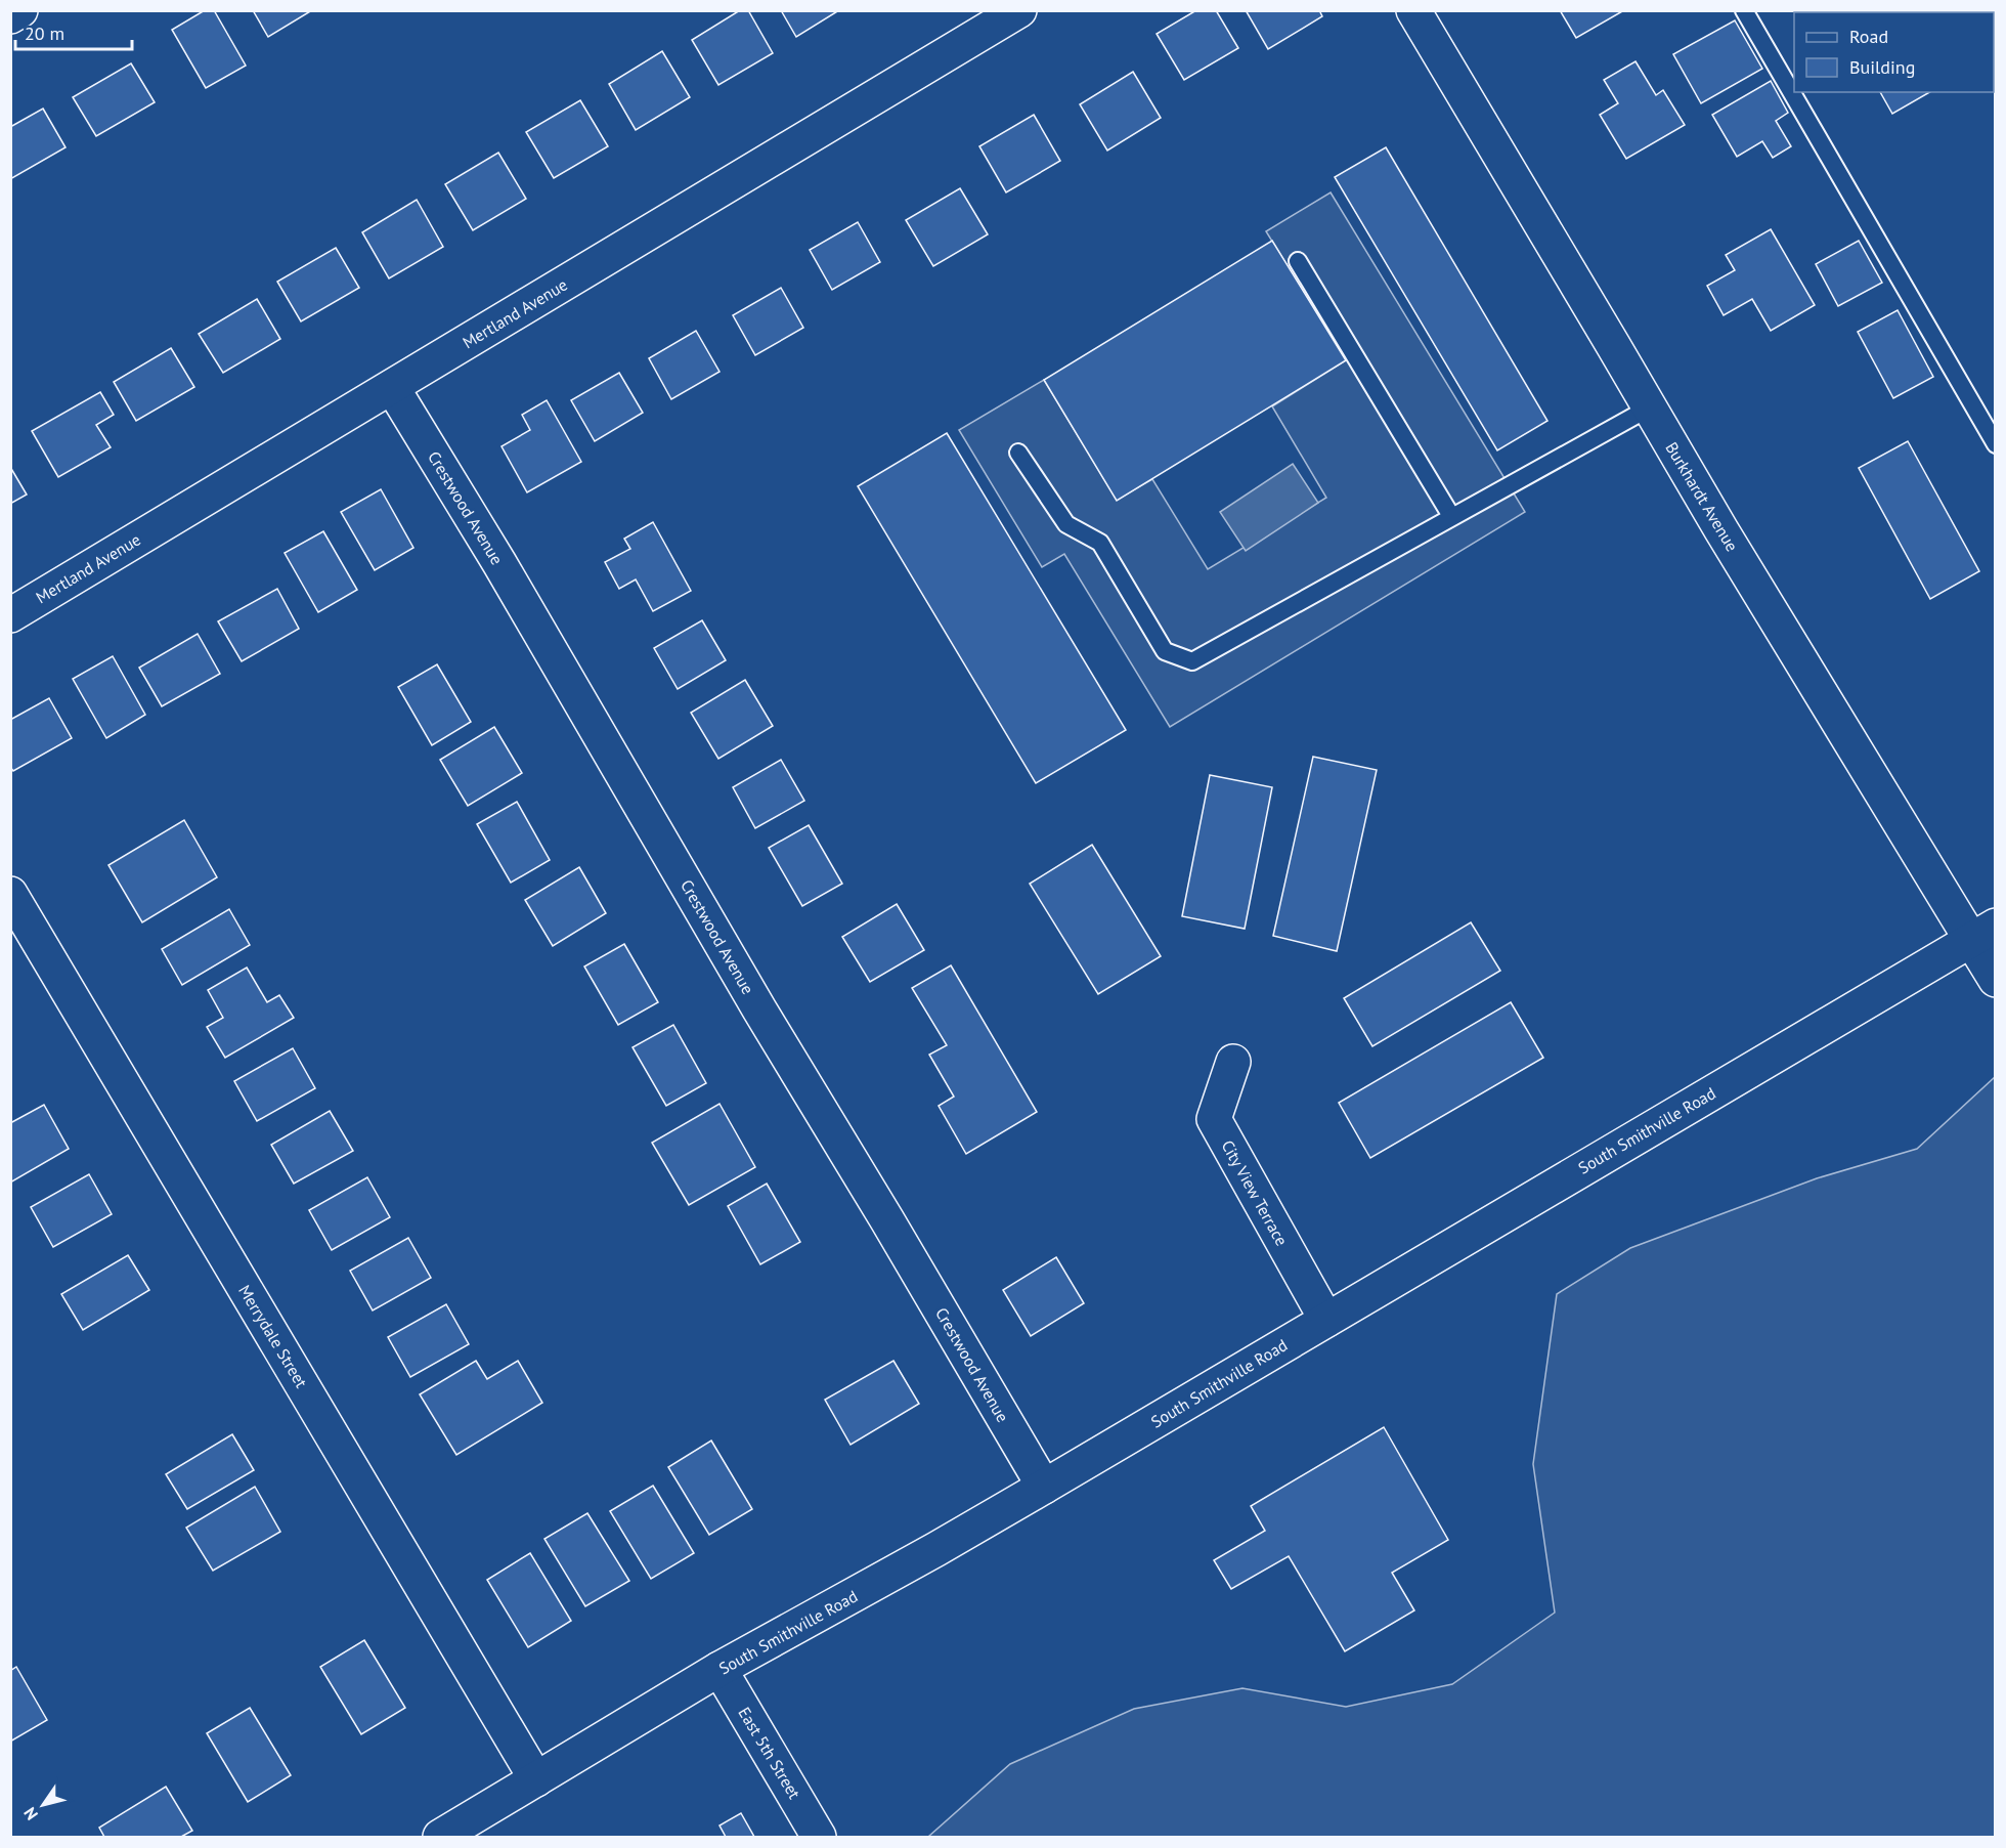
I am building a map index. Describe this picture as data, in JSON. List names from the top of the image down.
{
  "streets": {
    "street": [
      "Mertland Avenue",
      "Burkhardt Avenue",
      "Crestwood Avenue",
      "South Smithville Road",
      "City View Terrace",
      "Merrydale Street",
      "East 5th Street"
    ]
  },
  "crossings": [
    ["Mertland Avenue", "Crestwood Avenue"],
    ["Burkhardt Avenue", "South Smithville Road"],
    ["Crestwood Avenue", "South Smithville Road"],
    ["South Smithville Road", "City View Terrace"],
    ["South Smithville Road", "Merrydale Street"],
    ["South Smithville Road", "East 5th Street"]
  ],
  "legend": ["Road", "Building"],
  "scale_bar": "20 m",
  "north": "bottom left"
}
